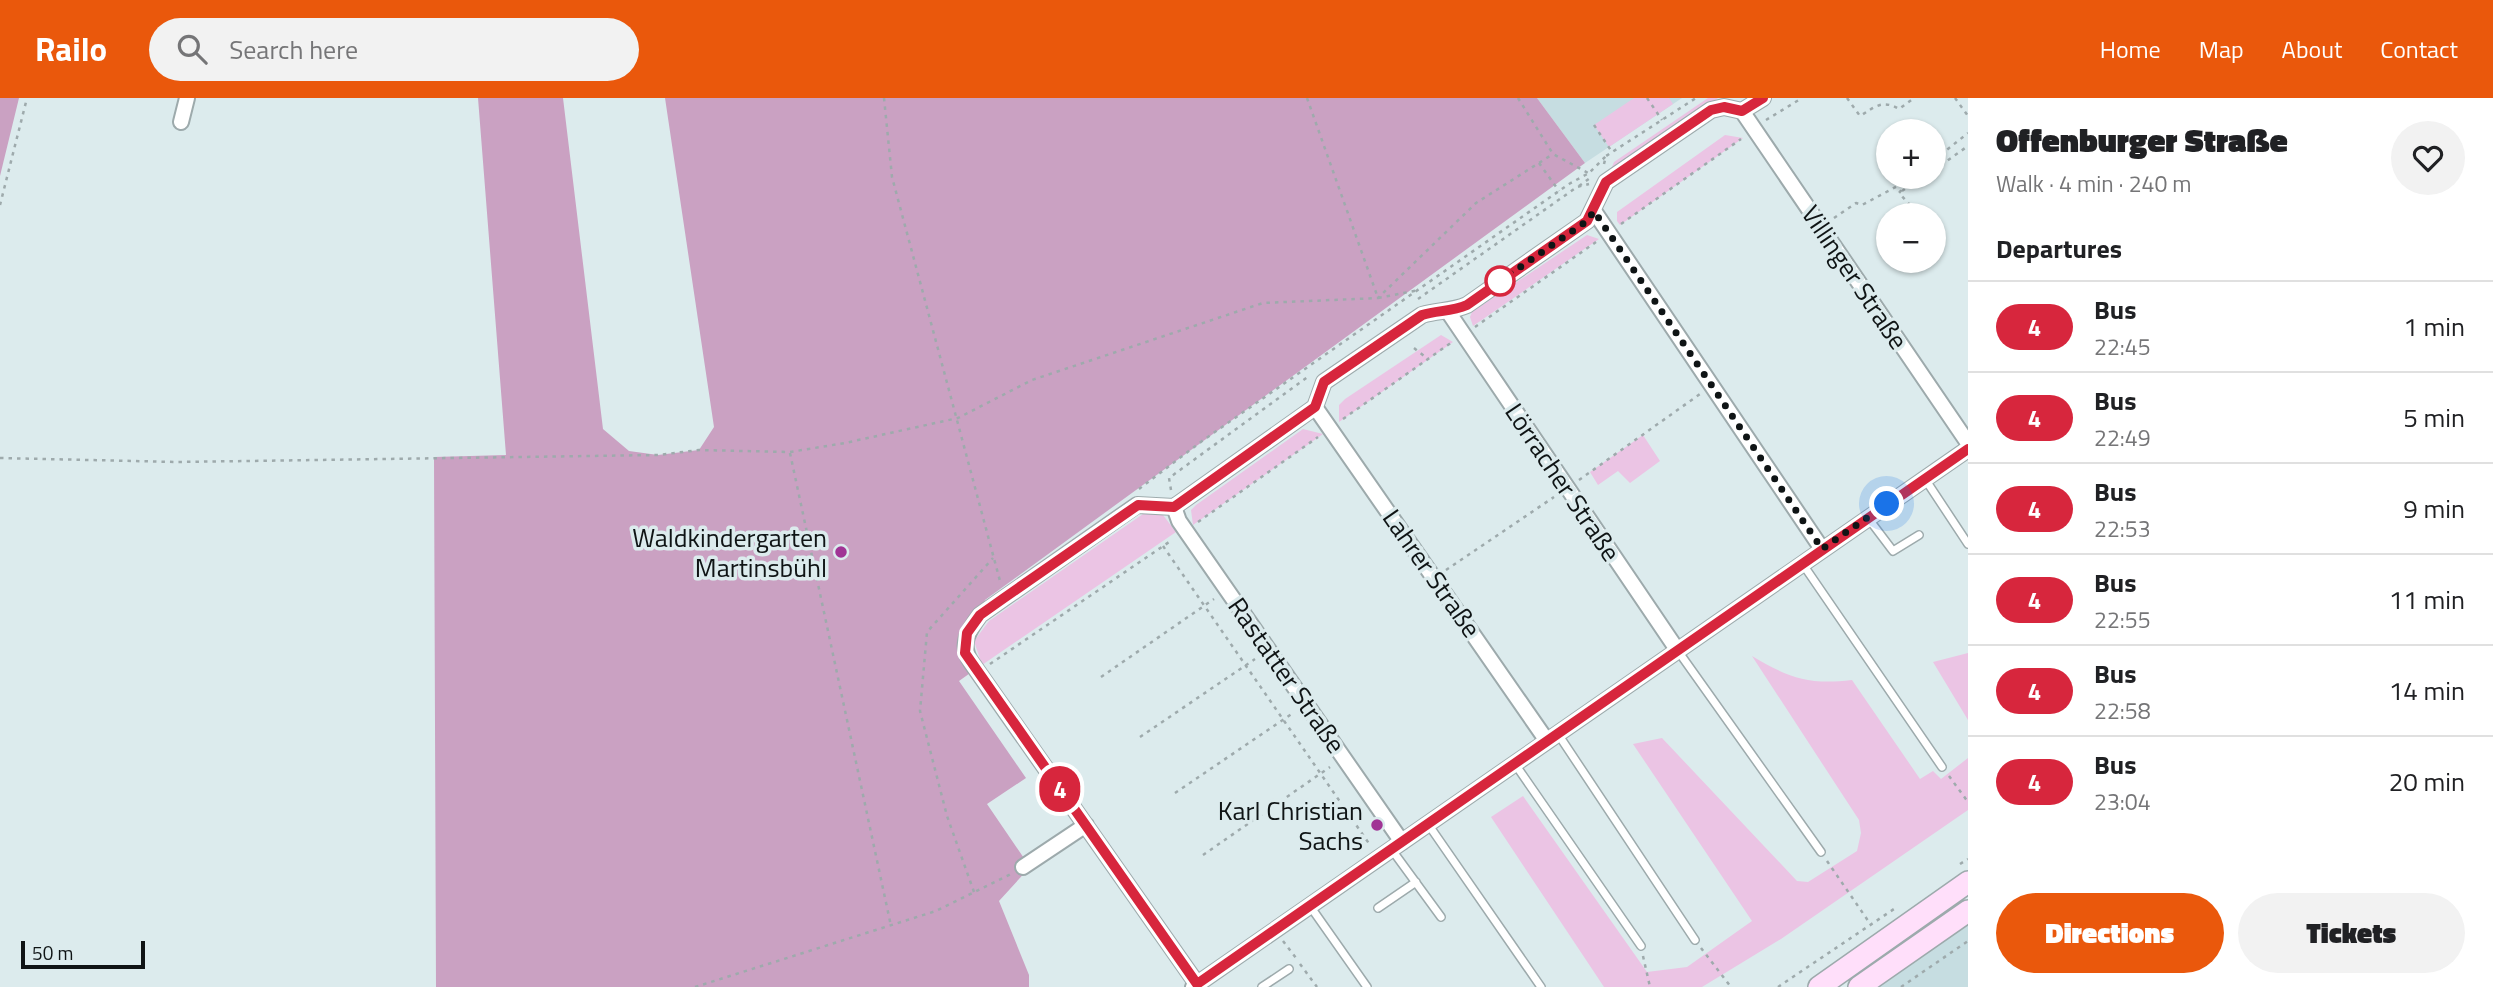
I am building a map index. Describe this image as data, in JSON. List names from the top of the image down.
{
  "streets": {
    "street": [
      "Villinger Straße",
      "Lörracher Straße",
      "Lahrer Straße",
      "Rastatter Straße"
    ]
  },
  "places": ["Waldkindergarten Martinsbühl", "Karl Christian Sachs"],
  "lines": ["bus line 4"],
  "scale_bar": "50 m",
  "page": {
    "header": "Railo",
    "search": "Search here",
    "nav": [
      "Home",
      "Map",
      "About",
      "Contact"
    ],
    "on_map": "4",
    "heading": [
      ["Offenburger Straße", "Walk · 4 min · 240 m"],
      "Departures"
    ],
    "map_buttons": ["+", "−"],
    "list": [
      {
        "mark": "4",
        "name": "Bus",
        "note": "22:45",
        "value": "1 min"
      },
      {
        "mark": "4",
        "name": "Bus",
        "note": "22:49",
        "value": "5 min"
      },
      {
        "mark": "4",
        "name": "Bus",
        "note": "22:53",
        "value": "9 min"
      },
      {
        "mark": "4",
        "name": "Bus",
        "note": "22:55",
        "value": "11 min"
      },
      {
        "mark": "4",
        "name": "Bus",
        "note": "22:58",
        "value": "14 min"
      },
      {
        "mark": "4",
        "name": "Bus",
        "note": "23:04",
        "value": "20 min"
      }
    ],
    "buttons": ["Directions", "Tickets"],
    "scale": "50 m"
  }
}
